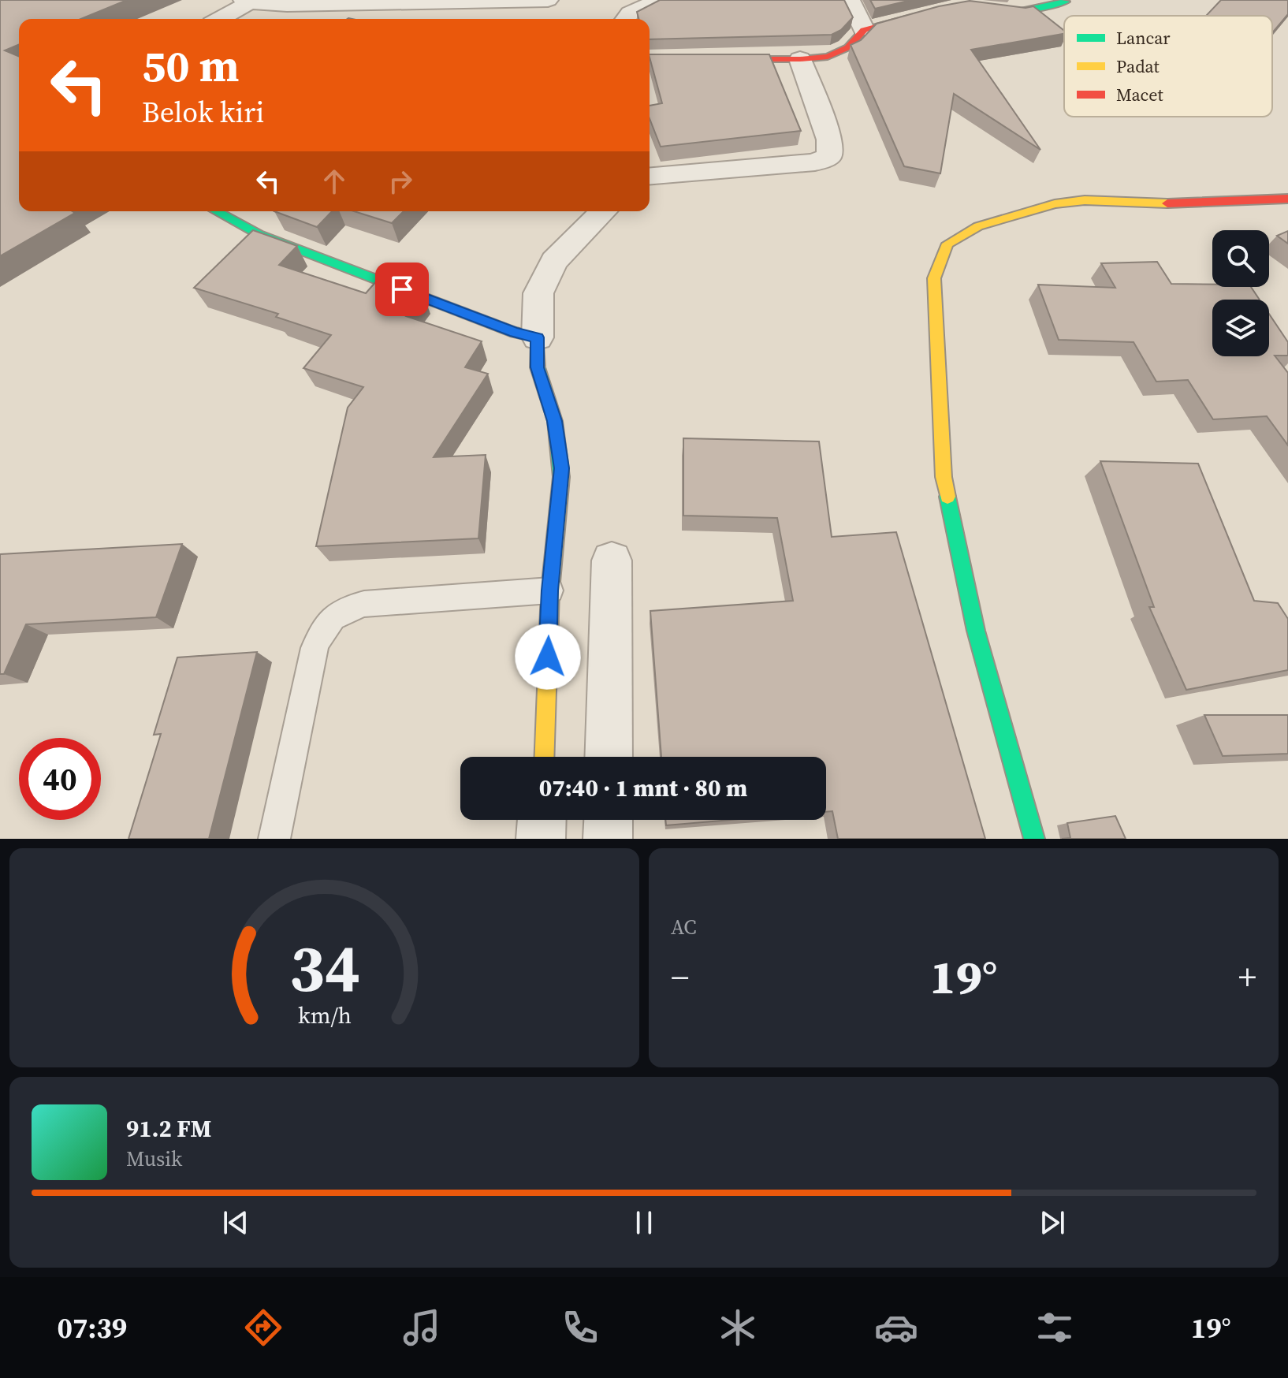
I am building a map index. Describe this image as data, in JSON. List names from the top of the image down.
{
  "legend": ["Lancar", "Padat", "Macet"],
  "page": {
    "turn": ["50 m", "Belok kiri"],
    "limit": "40",
    "trip": "07:40 · 1 mnt · 80 m",
    "tile": "AC",
    "heat": ["−", "19°", "+"],
    "song": ["91.2 FM", "Musik"],
    "tabs": ["07:39", "19°"],
    "gauge": ["34", "km/h"]
  }
}
